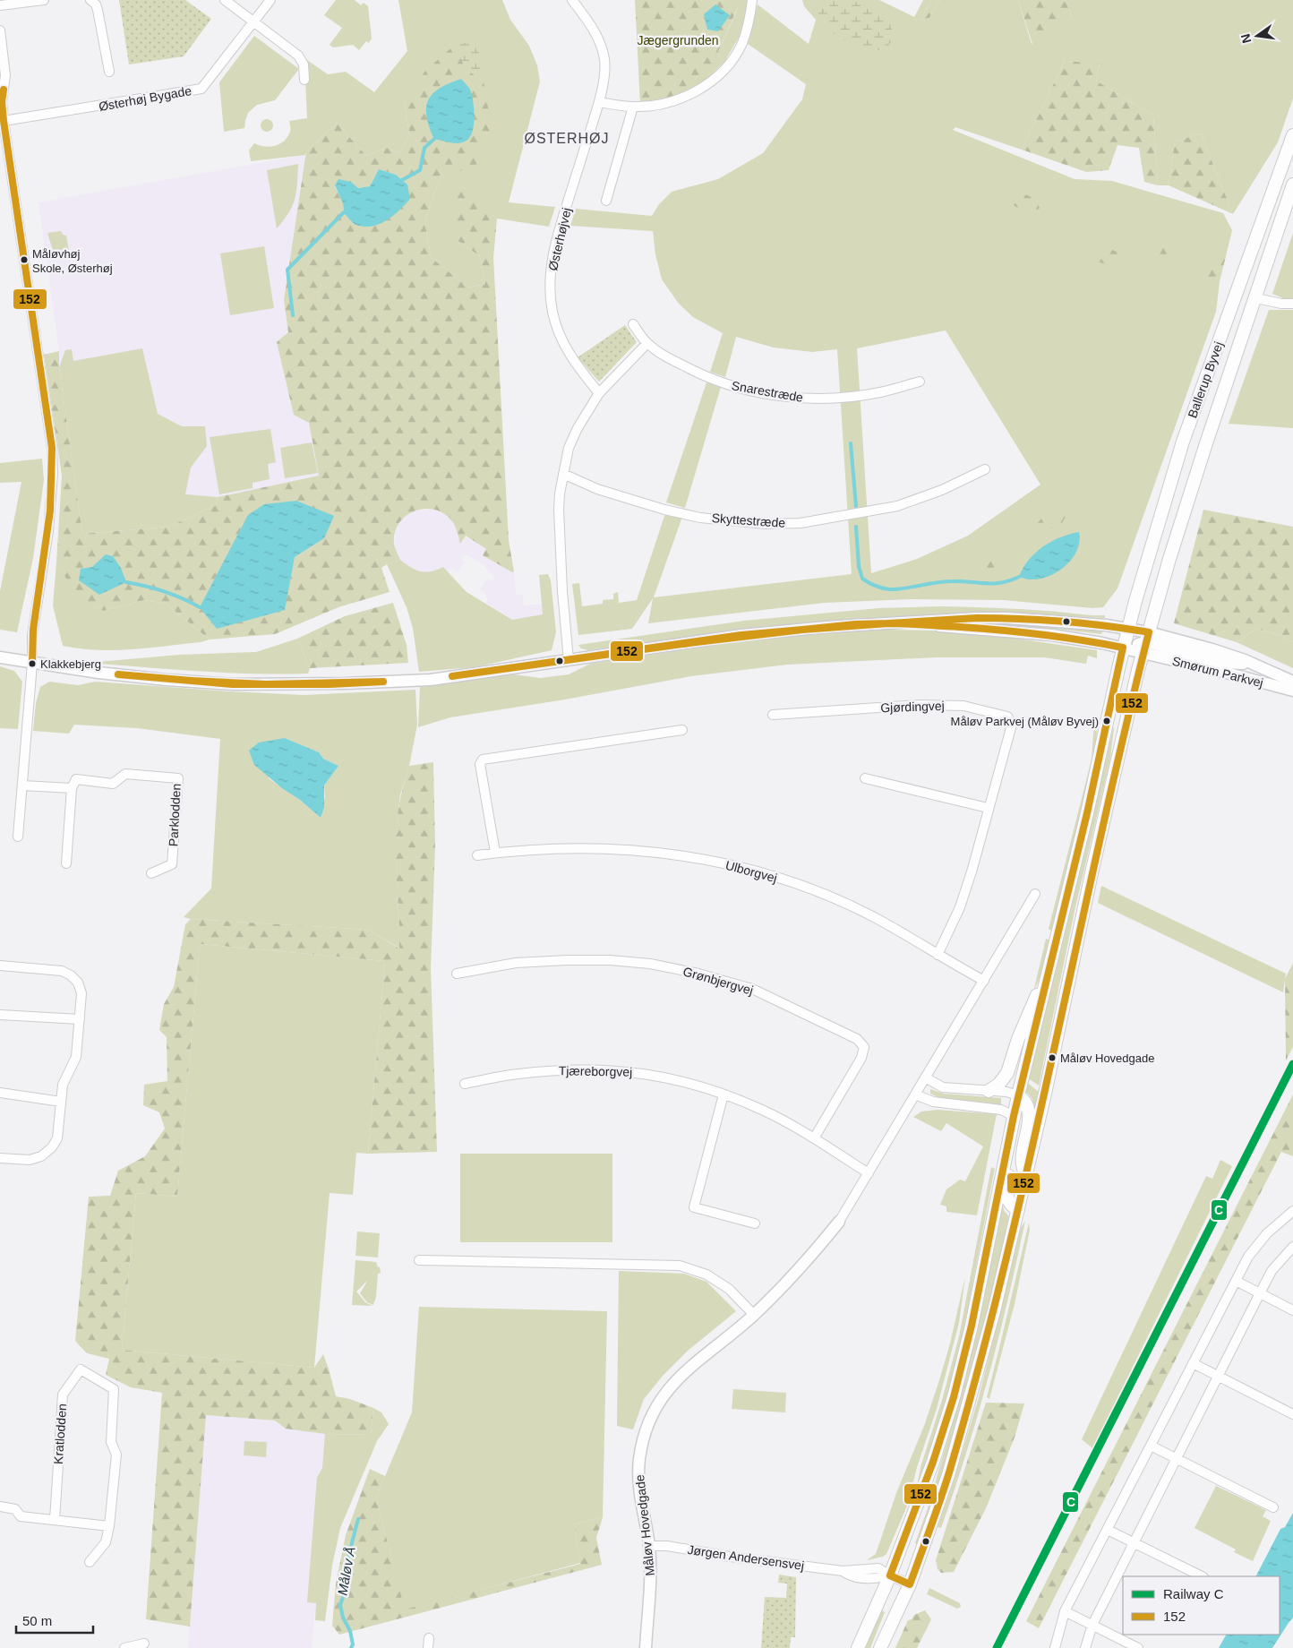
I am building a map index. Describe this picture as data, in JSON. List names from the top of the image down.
{
  "streets": {
    "main road": ["Ballerup Byvej"],
    "street": [
      "Østerhøj Bygade",
      "Østerhøjvej",
      "Snarestræde",
      "Skyttestræde",
      "Smørum Parkvej",
      "Gjørdingvej",
      "Parklodden",
      "Ulborgvej",
      "Grønbjergvej",
      "Tjæreborgvej",
      "Kratlodden",
      "Måløv Hovedgade",
      "Jørgen Andersensvej"
    ]
  },
  "crossings": [
    ["Ballerup Byvej", "Smørum Parkvej"],
    ["Ballerup Byvej", "Jørgen Andersensvej"],
    ["Gjørdingvej", "Ulborgvej"],
    ["Ulborgvej", "Måløv Hovedgade"],
    ["Grønbjergvej", "Tjæreborgvej"],
    ["Tjæreborgvej", "Måløv Hovedgade"],
    ["Måløv Hovedgade", "Jørgen Andersensvej"]
  ],
  "districts": ["ØSTERHØJ"],
  "water": ["Måløv Å"],
  "parks": ["Jægergrunden"],
  "places": [
    "Måløvhøj Skole, Østerhøj",
    "Klakkebjerg",
    "Måløv Parkvej (Måløv Byvej)",
    "Måløv Hovedgade"
  ],
  "lines": ["transit line 152", "rail line C"],
  "legend": ["Railway C", "152"],
  "scale_bar": "50 m",
  "north": "left"
}
